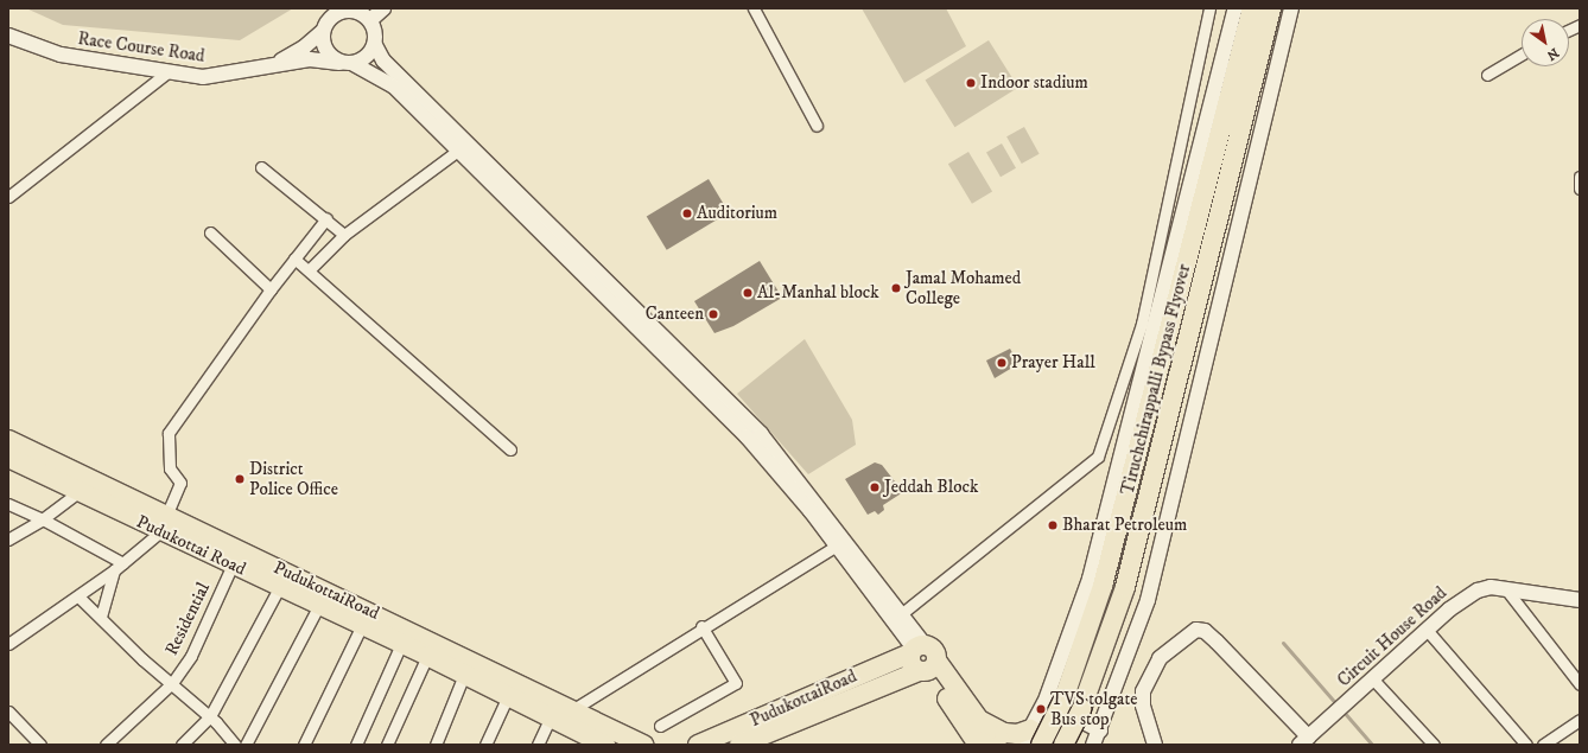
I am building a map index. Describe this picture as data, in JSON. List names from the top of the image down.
{
  "streets": {
    "highway": ["Tiruchchirappalli Bypass Flyover", "Pudukottai Road", "PudukottaiRoad"],
    "street": ["Race Course Road", "Residential", "Circuit House Road"]
  },
  "crossings": [
    ["Pudukottai Road", "PudukottaiRoad"],
    ["Pudukottai Road", "Residential"]
  ],
  "places": [
    "Indoor stadium",
    "Auditorium",
    "Jamal Mohamed College",
    "Al-Manhal block",
    "Canteen",
    "Prayer Hall",
    "District Police Office",
    "Jeddah Block",
    "Bharat Petroleum",
    "TVS tolgate Bus stop"
  ],
  "north": "bottom right"
}
